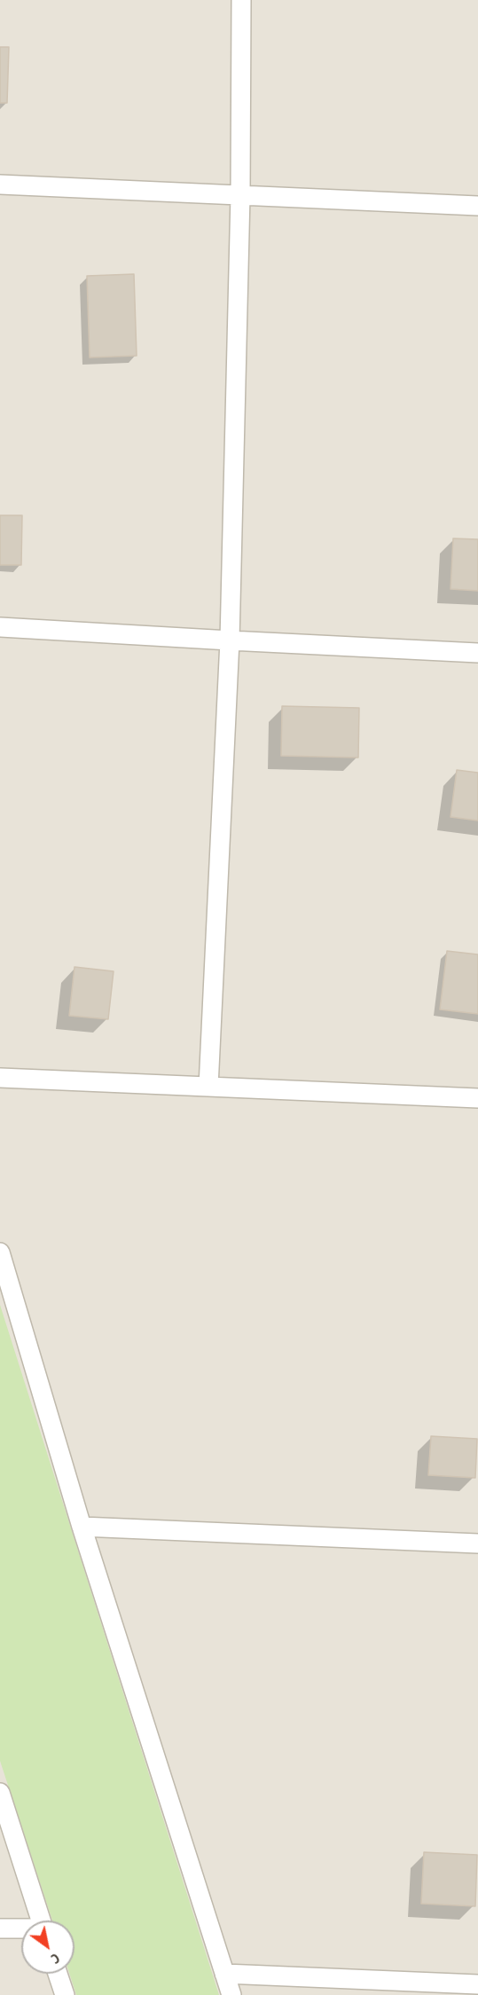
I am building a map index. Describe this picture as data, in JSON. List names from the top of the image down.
{
  "north": "bottom right"
}
